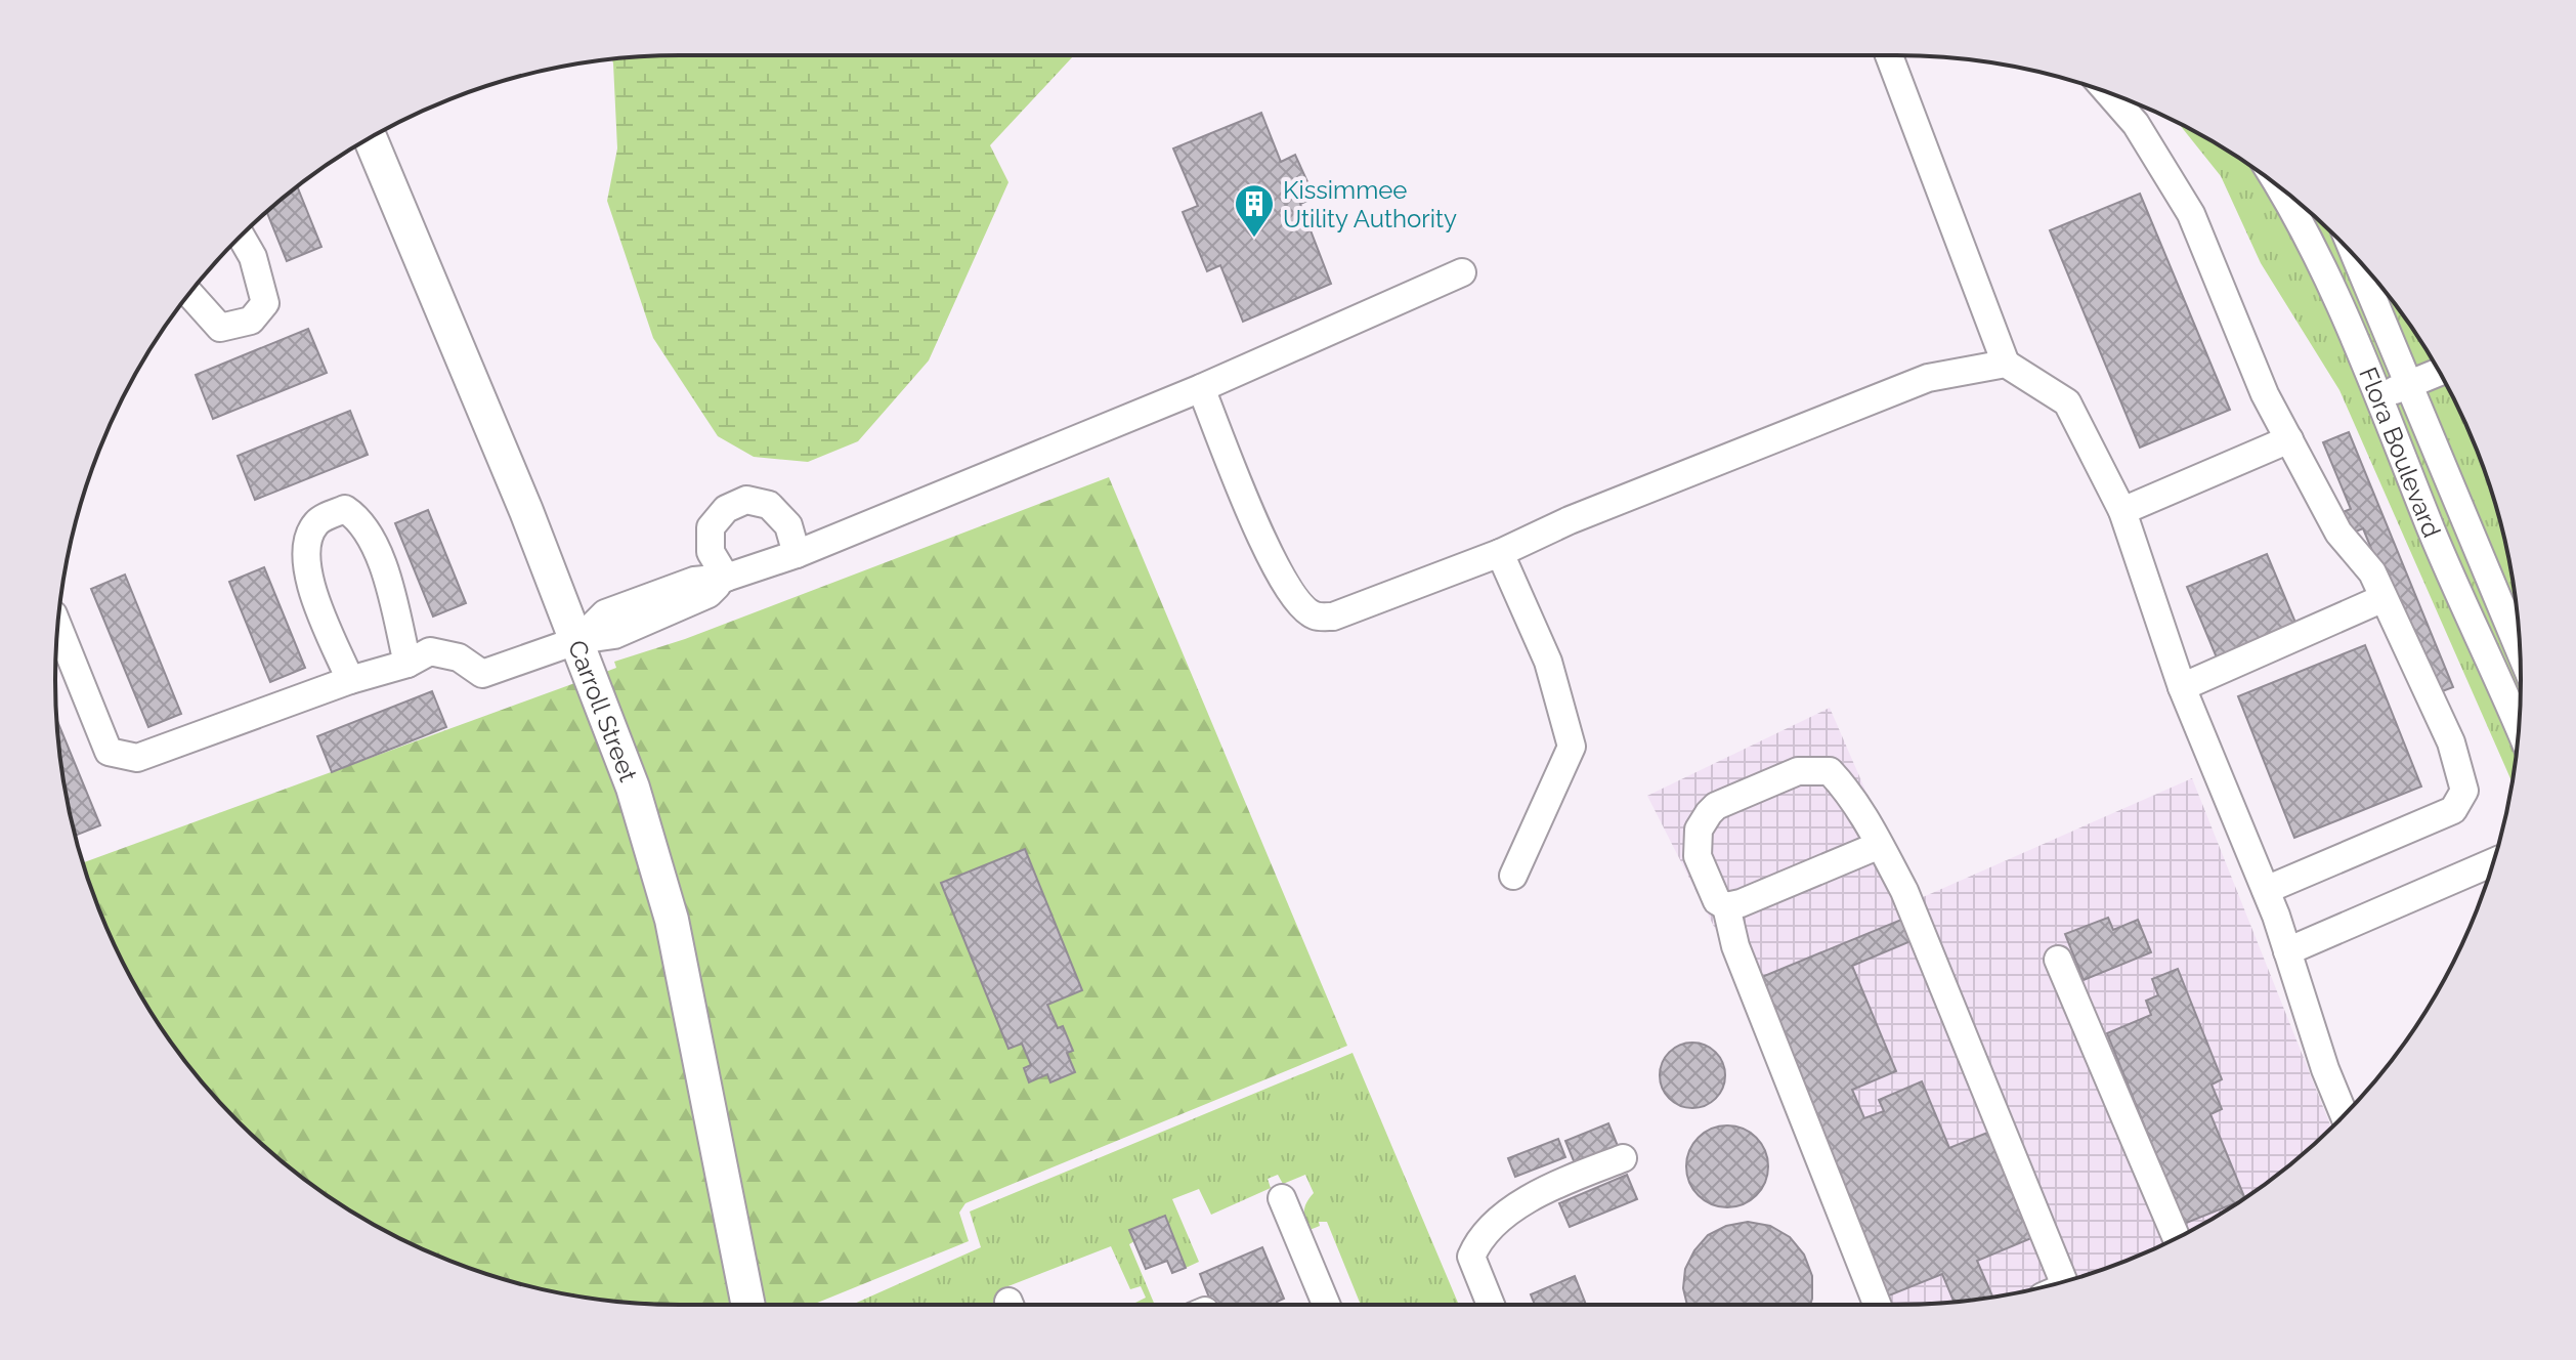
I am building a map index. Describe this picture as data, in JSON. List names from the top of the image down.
{
  "streets": {
    "main road": ["Carroll Street"],
    "street": ["Flora Boulevard"]
  },
  "places": {
    "building": ["Kissimmee Utility Authority"]
  }
}
